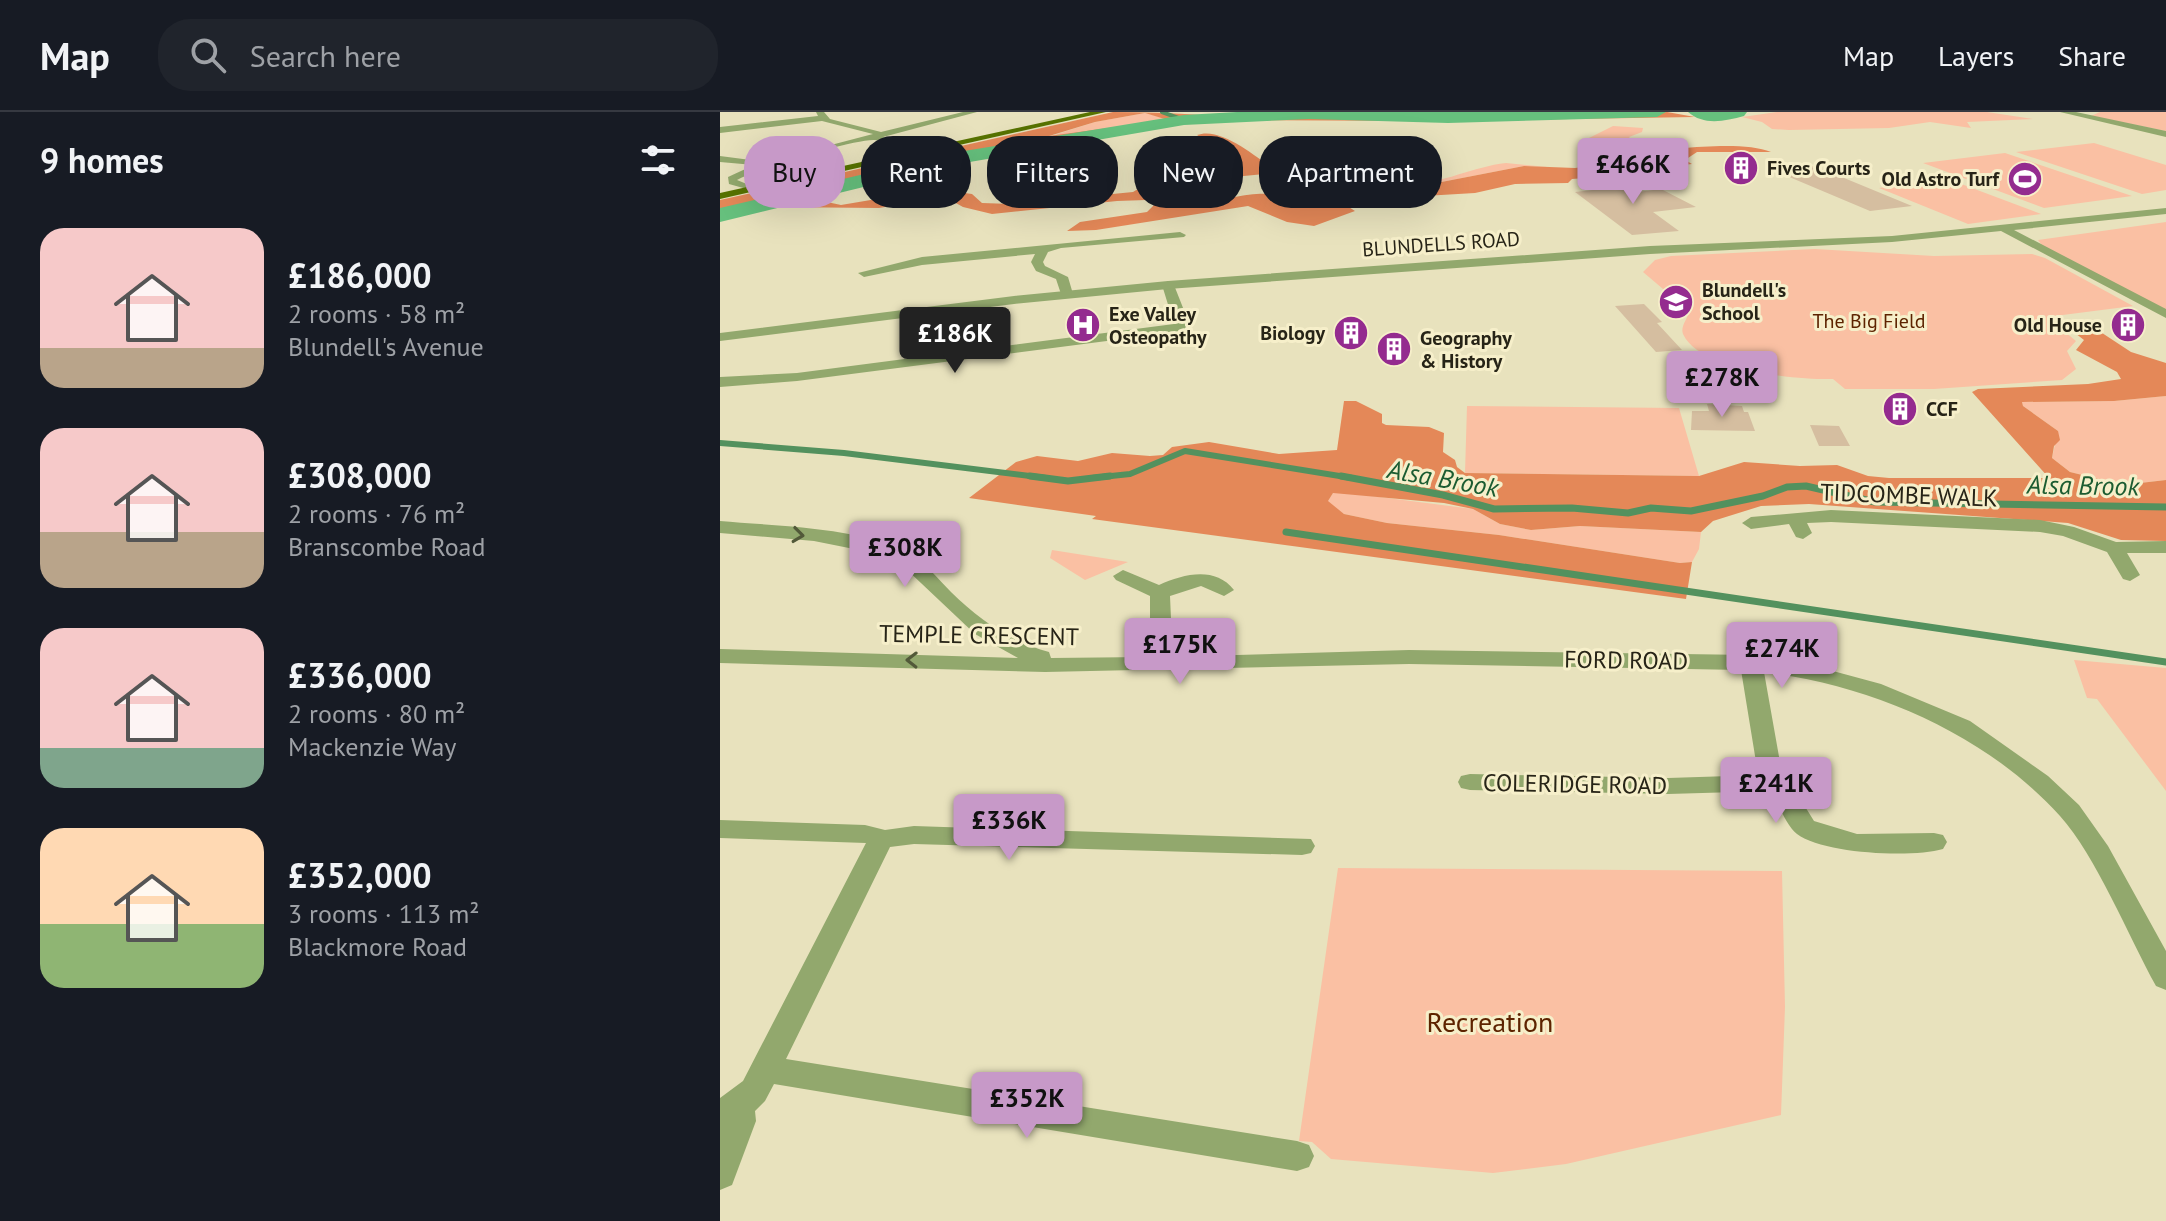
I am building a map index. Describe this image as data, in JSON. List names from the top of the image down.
{
  "streets": {
    "street": [
      "BLUNDELLS ROAD",
      "TIDCOMBE WALK",
      "TEMPLE CRESCENT",
      "FORD ROAD",
      "COLERIDGE ROAD"
    ]
  },
  "crossings": [
    ["TEMPLE CRESCENT", "FORD ROAD"]
  ],
  "water": ["Alsa Brook"],
  "parks": ["The Big Field", "Recreation"],
  "places": {
    "building": [
      "Fives Courts",
      "Old House",
      "Biology",
      "Geography & History",
      "CCF"
    ],
    "sports": ["Old Astro Turf"],
    "school or university": ["Blundell's School"],
    "hospital": ["Exe Valley Osteopathy"]
  },
  "page": {
    "header": "Map",
    "search": "Search here",
    "nav": ["Map", "Layers", "Share"],
    "heading": "9 homes",
    "chip": [
      "Buy",
      "Rent",
      "Filters",
      "New",
      "Apartment"
    ],
    "price": [
      "£466K",
      "£186K",
      "£278K",
      "£308K",
      "£175K",
      "£274K",
      "£241K",
      "£336K",
      "£352K"
    ],
    "list": [
      {
        "name": "£186,000",
        "note": "2 rooms · 58 m² · Blundell's Avenue"
      },
      {
        "name": "£308,000",
        "note": "2 rooms · 76 m² · Branscombe Road"
      },
      {
        "name": "£336,000",
        "note": "2 rooms · 80 m² · Mackenzie Way"
      },
      {
        "name": "£352,000",
        "note": "3 rooms · 113 m² · Blackmore Road"
      }
    ]
  }
}
